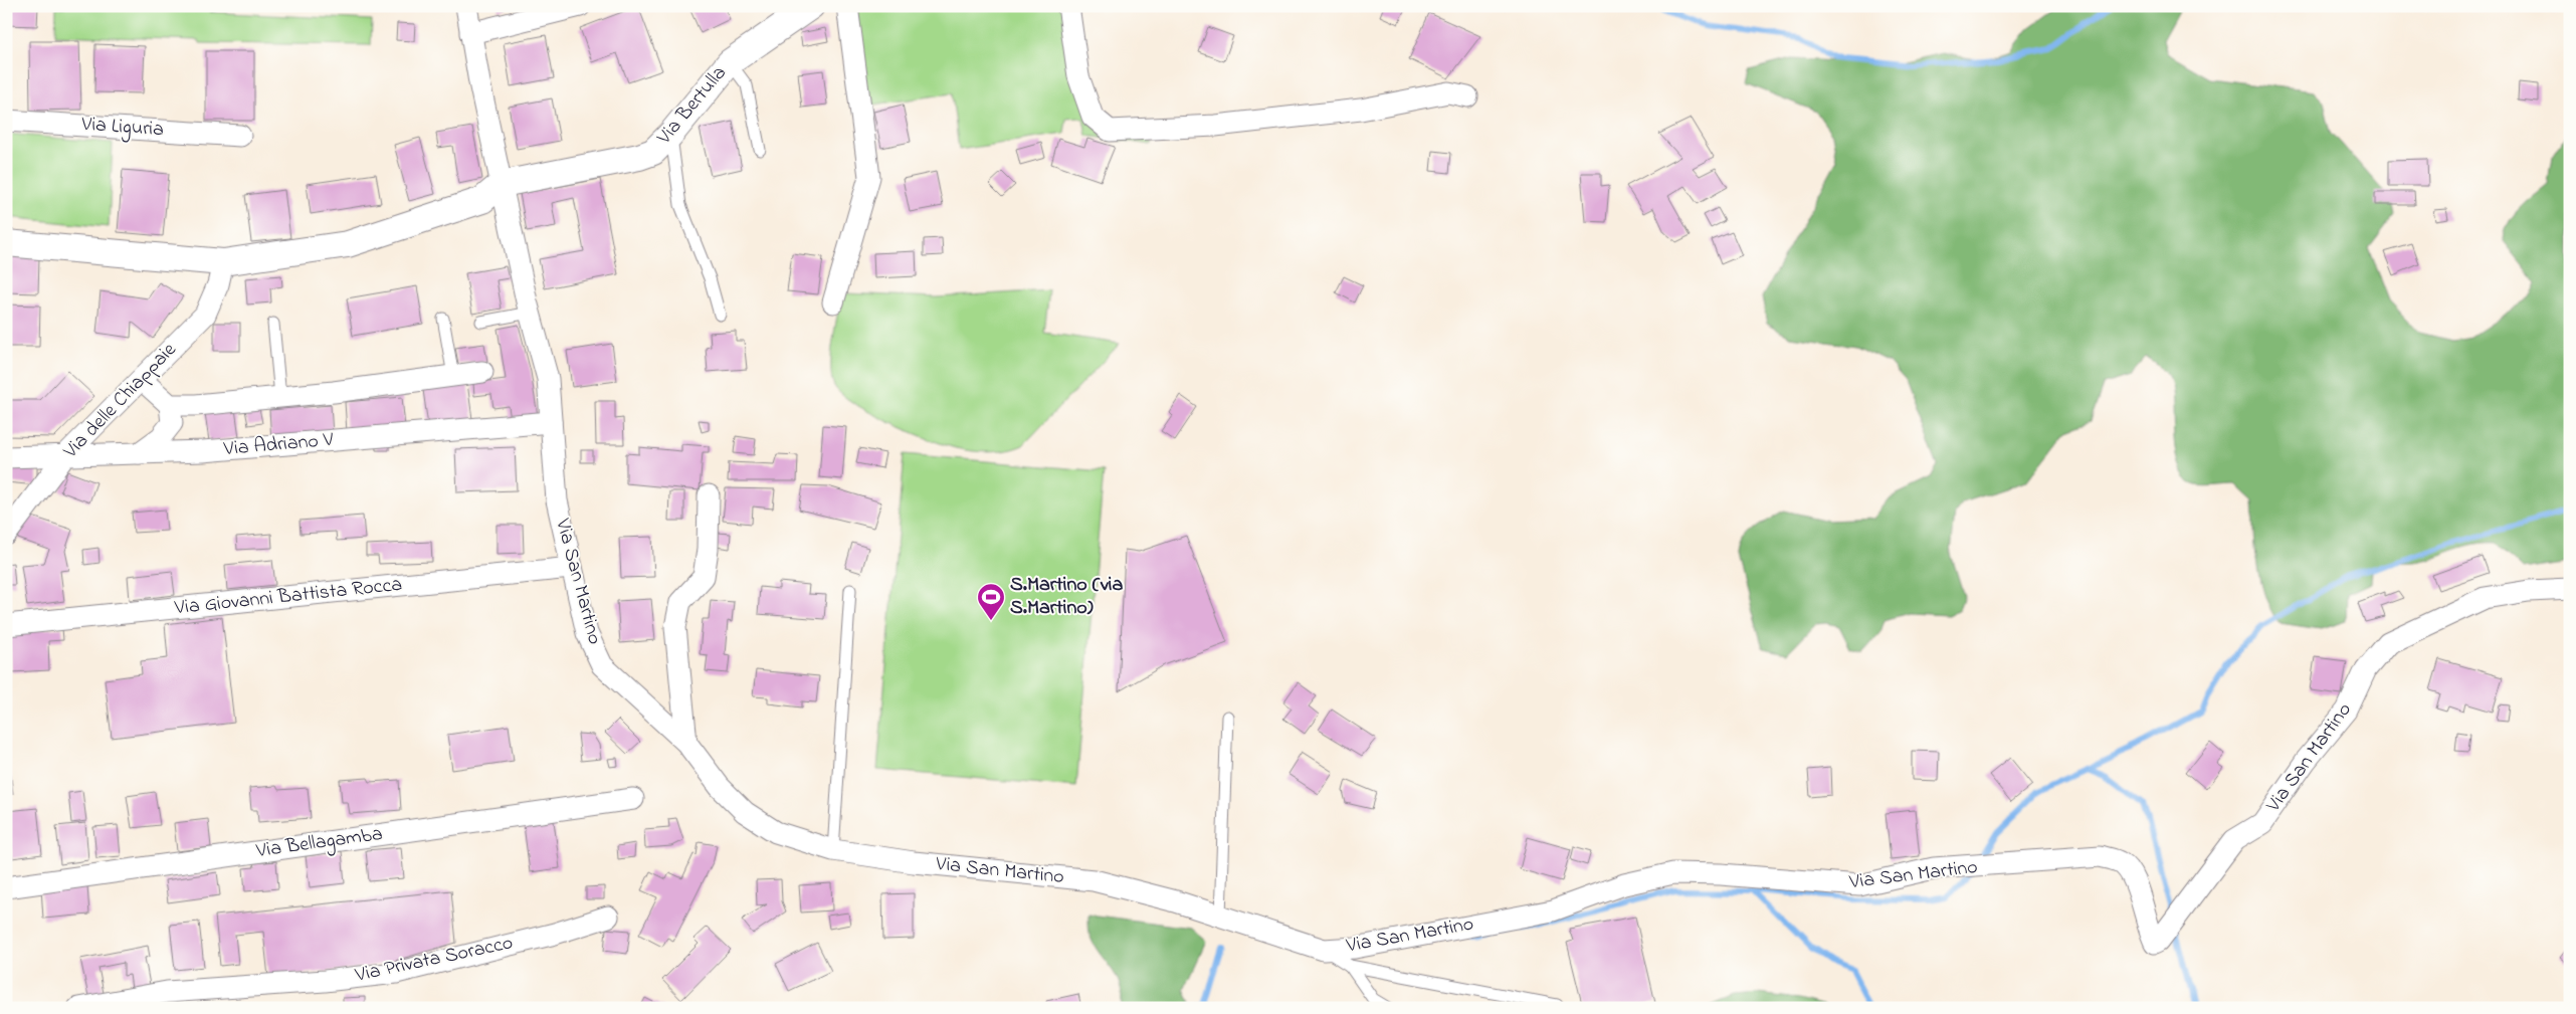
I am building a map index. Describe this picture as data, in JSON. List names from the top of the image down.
{
  "streets": {
    "street": [
      "Via Bertulla",
      "Via Liguria",
      "Via delle Chiappaie",
      "Via Adriano V",
      "Via San Martino",
      "Via Giovanni Battista Rocca",
      "Via Bellagamba",
      "Via Privata Soracco"
    ]
  },
  "crossings": [
    ["Via Bertulla", "Via San Martino"],
    ["Via delle Chiappaie", "Via Adriano V"],
    ["Via Adriano V", "Via San Martino"],
    ["Via San Martino", "Via Giovanni Battista Rocca"]
  ],
  "places": {
    "sports": ["S.Martino (via S.Martino)"]
  }
}
